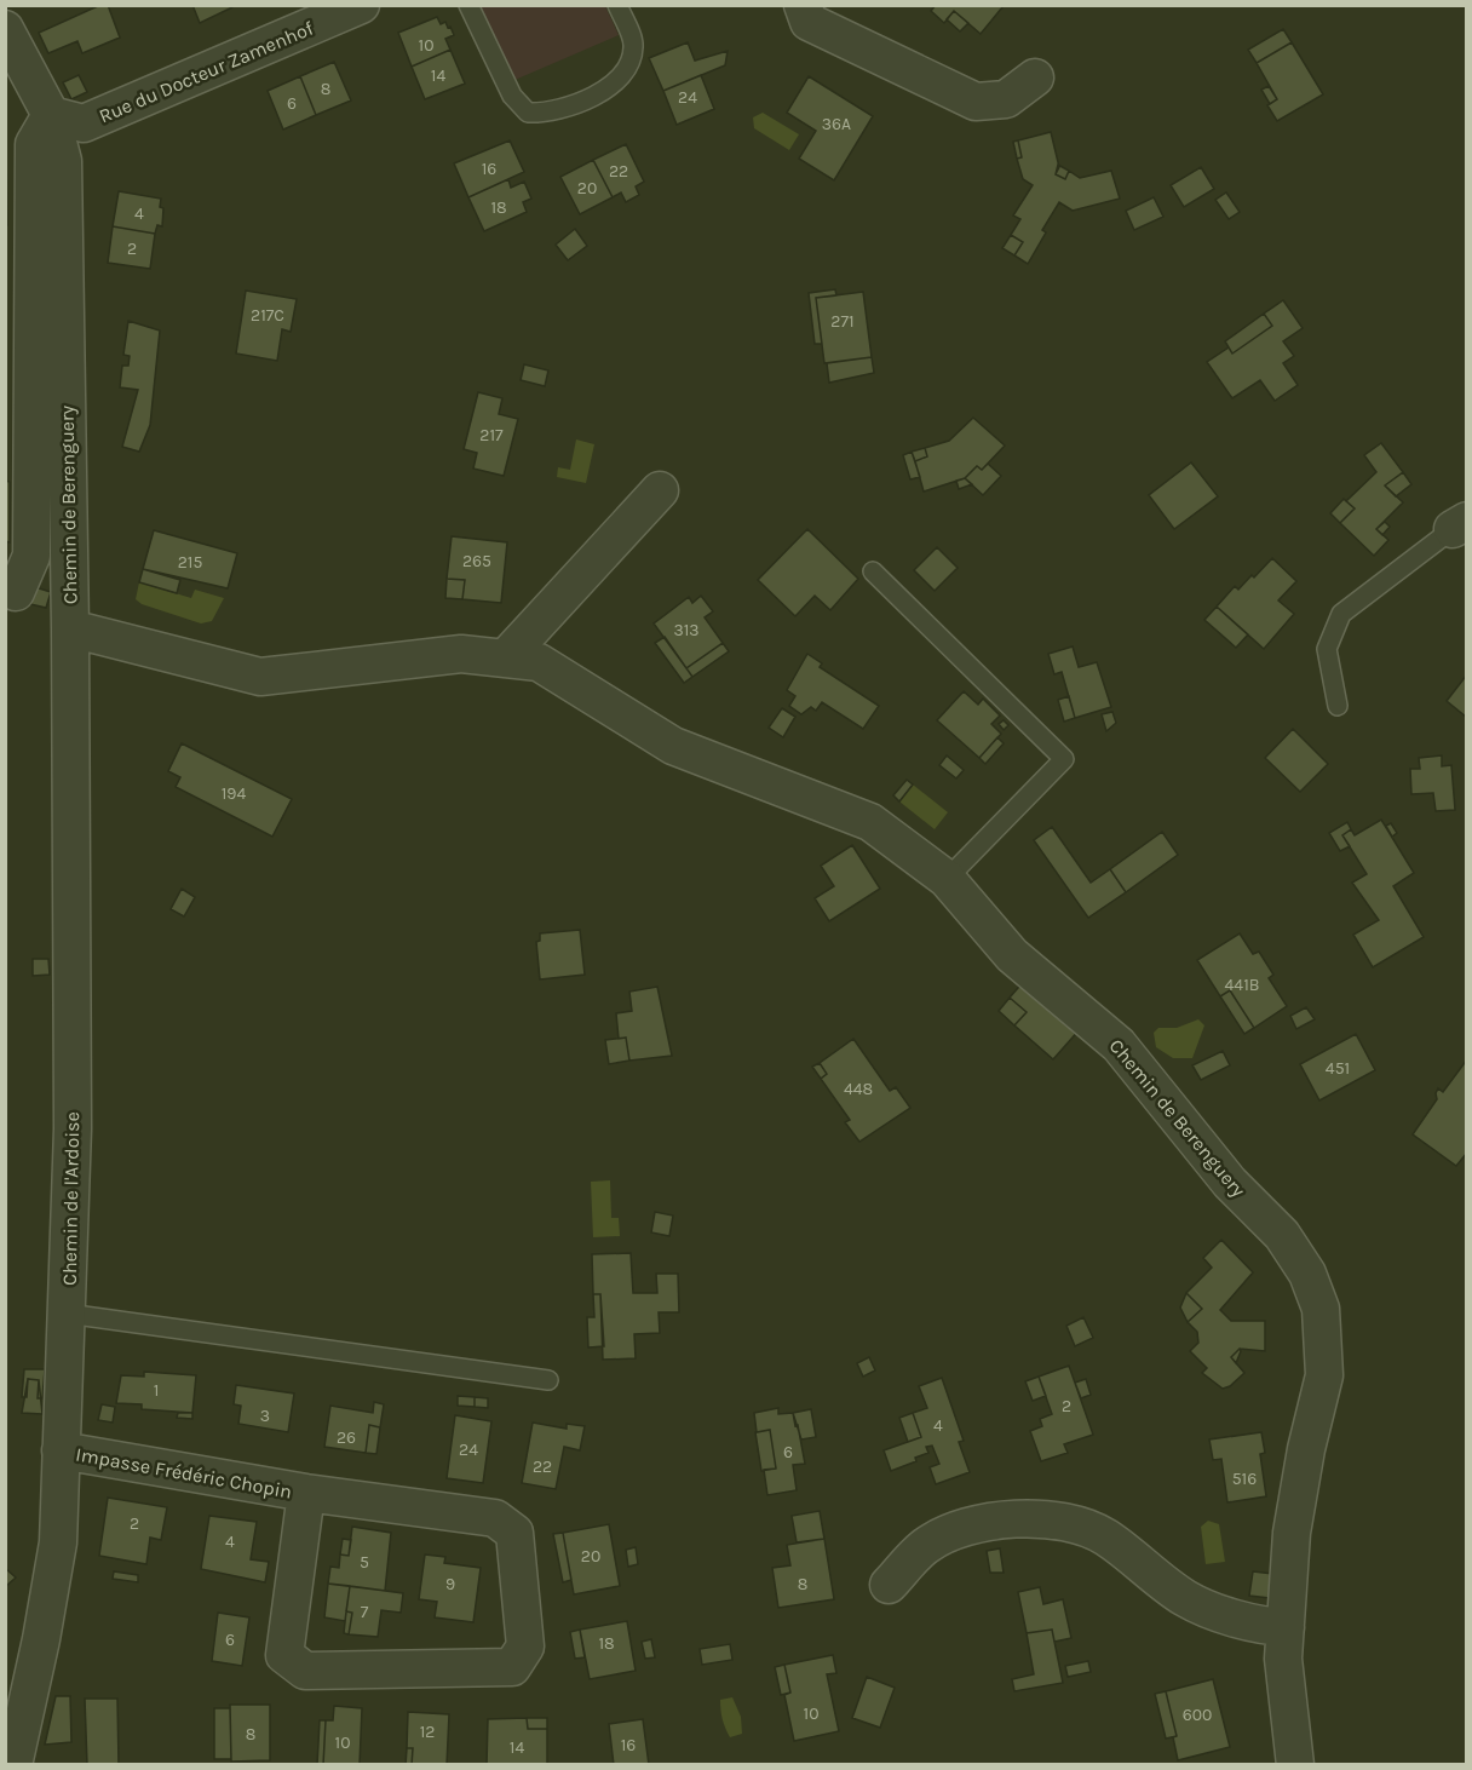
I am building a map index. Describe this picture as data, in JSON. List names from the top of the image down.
{
  "streets": {
    "street": [
      "Rue du Docteur Zamenhof",
      "Chemin de Berenguery",
      "Chemin de l'Ardoise",
      "Impasse Frédéric Chopin"
    ]
  },
  "crossings": [
    ["Rue du Docteur Zamenhof", "Chemin de Berenguery"],
    ["Chemin de Berenguery", "Chemin de l'Ardoise"],
    ["Chemin de l'Ardoise", "Impasse Frédéric Chopin"]
  ],
  "house_numbers": [
    "10",
    "14",
    "8",
    "24",
    "6",
    "36A",
    "16",
    "22",
    "20",
    "18",
    "4",
    "2",
    "217C",
    "271",
    "217",
    "265",
    "215",
    "313",
    "194",
    "441B",
    "451",
    "448",
    "1",
    "2",
    "3",
    "4",
    "26",
    "24",
    "6",
    "22",
    "516",
    "2",
    "4",
    "20",
    "5",
    "9",
    "8",
    "7",
    "6",
    "18",
    "10",
    "600",
    "12",
    "8",
    "10",
    "16",
    "14"
  ]
}
